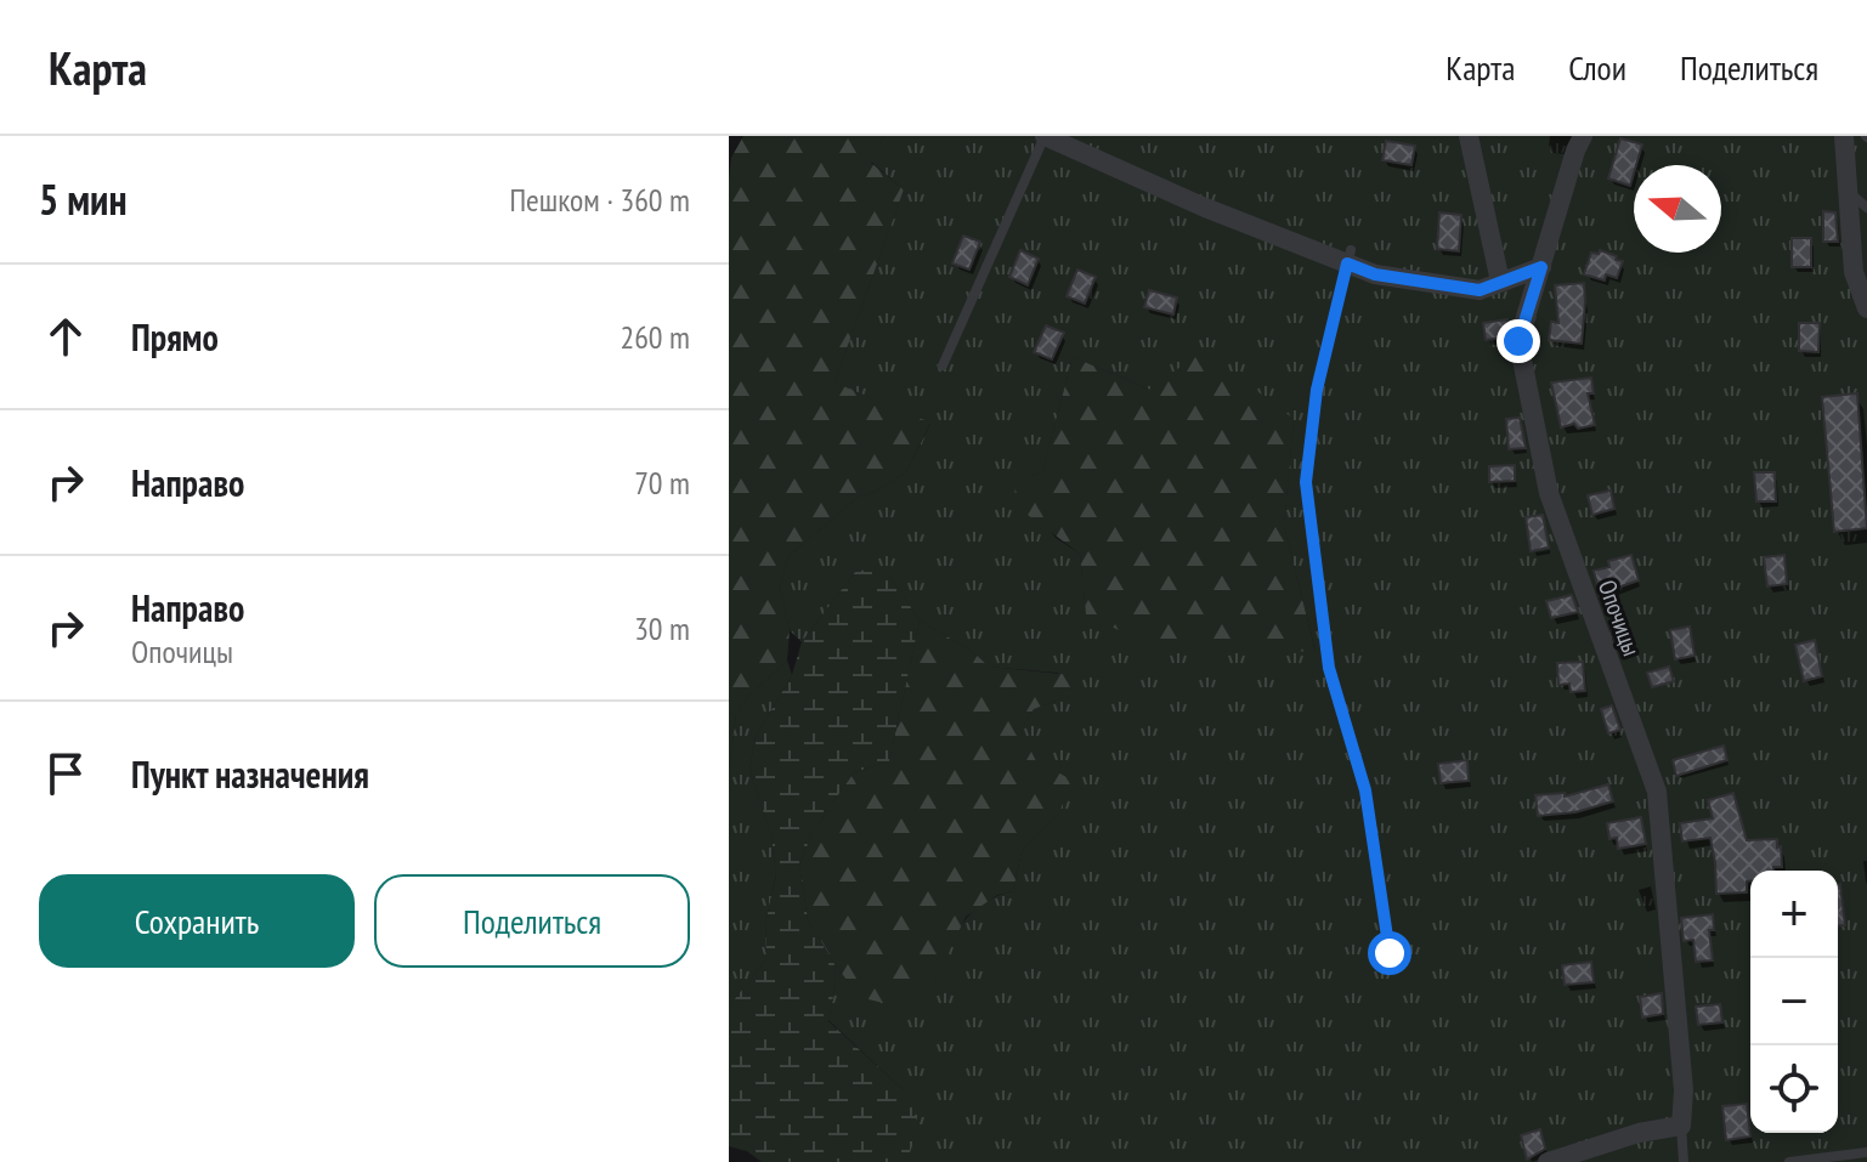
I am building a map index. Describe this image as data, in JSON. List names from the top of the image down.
{
  "streets": {
    "street": ["Опочицы"]
  },
  "north": "left",
  "page": {
    "header": "Карта",
    "nav": ["Карта", "Слои", "Поделиться"],
    "heading": ["5 мин", "Пешком · 360 m"],
    "list": [
      ["Прямо", "260 m"],
      ["Направо", "70 m"],
      ["Направо", "Опочицы", "30 m"],
      "Пункт назначения"
    ],
    "buttons": ["Сохранить", "Поделиться"],
    "map_buttons": ["+", "−"]
  }
}
